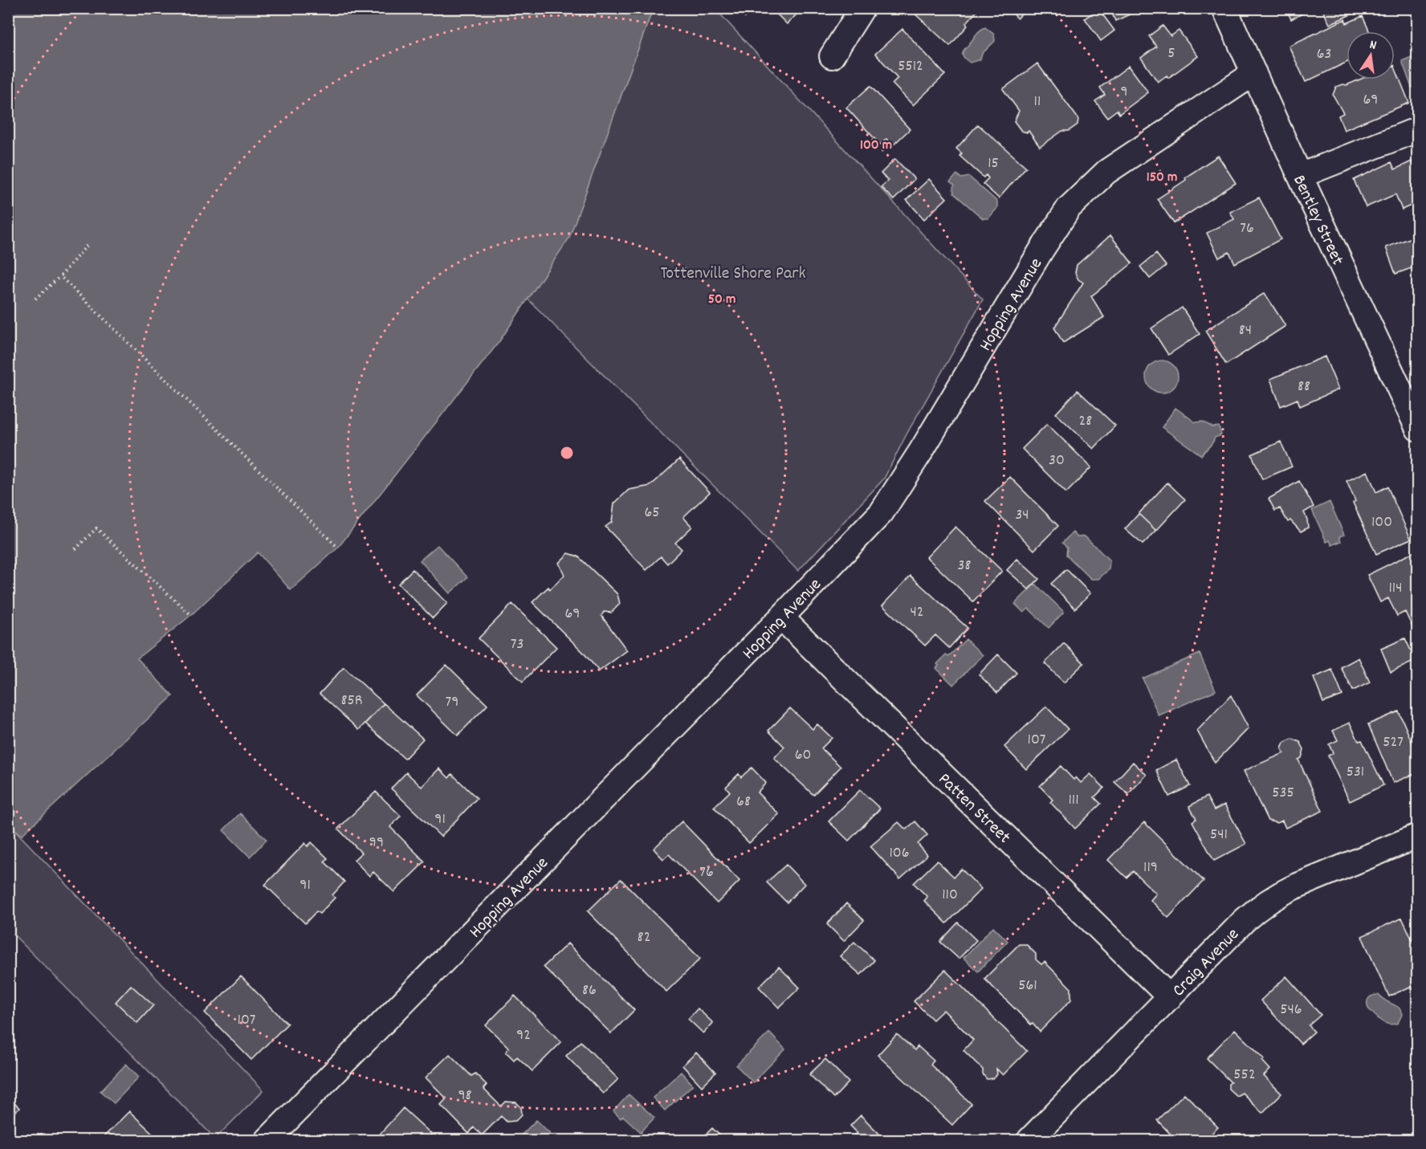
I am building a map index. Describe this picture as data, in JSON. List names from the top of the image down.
{
  "streets": {
    "street": [
      "Bentley Street",
      "Hopping Avenue",
      "Patten Street",
      "Craig Avenue"
    ]
  },
  "crossings": [
    ["Bentley Street", "Hopping Avenue"],
    ["Hopping Avenue", "Patten Street"],
    ["Patten Street", "Craig Avenue"]
  ],
  "parks": ["Tottenville Shore Park"],
  "house_numbers": [
    "5",
    "63",
    "5512",
    "9",
    "69",
    "11",
    "15",
    "76",
    "84",
    "88",
    "28",
    "30",
    "65",
    "34",
    "100",
    "38",
    "114",
    "42",
    "69",
    "73",
    "85R",
    "79",
    "107",
    "527",
    "60",
    "531",
    "535",
    "111",
    "68",
    "91",
    "541",
    "99",
    "106",
    "119",
    "76",
    "91",
    "110",
    "82",
    "561",
    "86",
    "546",
    "107",
    "92",
    "552",
    "98"
  ],
  "north": "top",
  "rings": ["100 m", "150 m", "50 m"]
}
